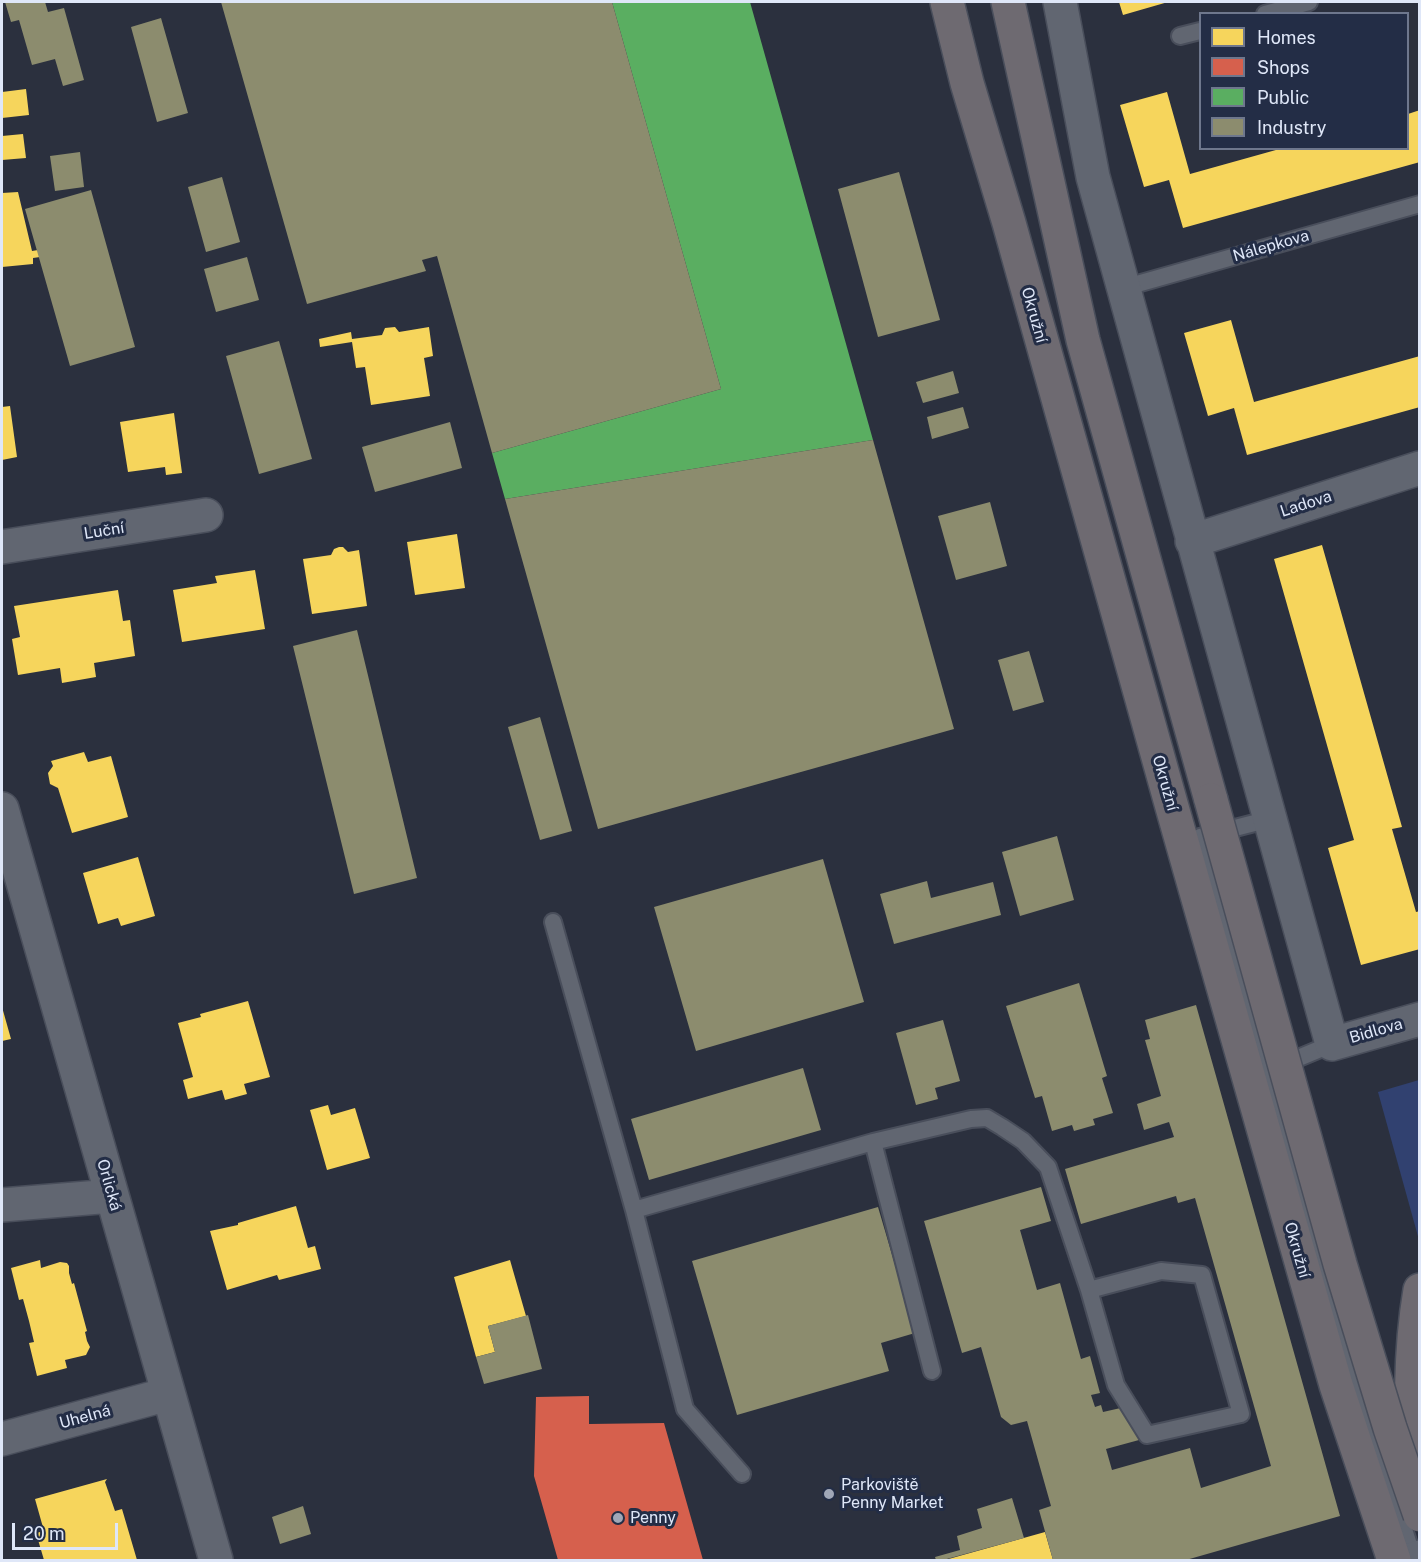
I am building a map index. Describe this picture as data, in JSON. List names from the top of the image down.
{
  "streets": {
    "main road": ["Okružní"],
    "street": [
      "Ladova",
      "Luční",
      "Bidlova",
      "Orlická",
      "Uhelná"
    ],
    "lane": ["Nálepkova"]
  },
  "crossings": [
    ["Orlická", "Uhelná"]
  ],
  "places": ["Parkoviště Penny Market", "Penny"],
  "legend": [
    "Homes",
    "Shops",
    "Public",
    "Industry"
  ],
  "scale_bar": "20 m"
}
